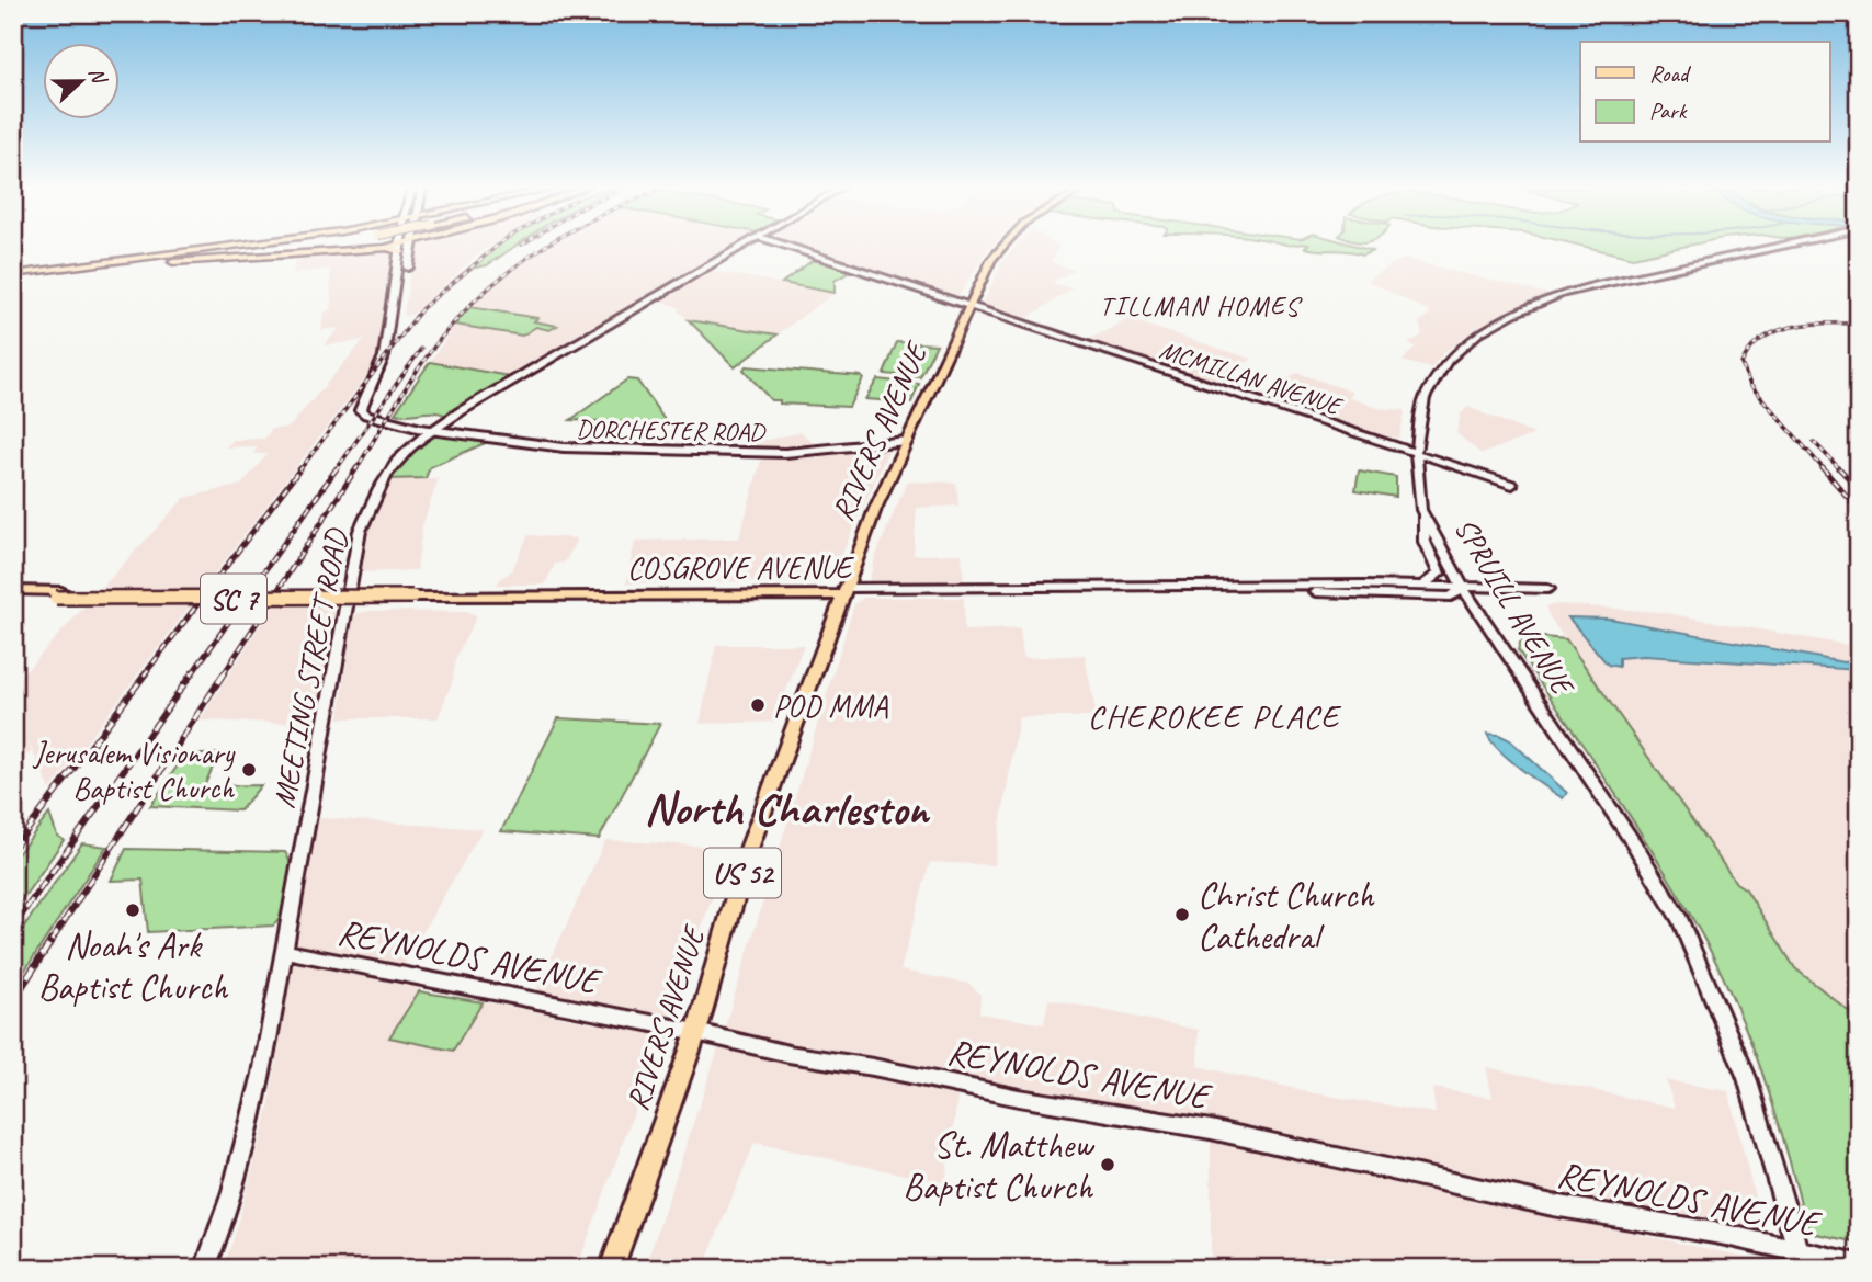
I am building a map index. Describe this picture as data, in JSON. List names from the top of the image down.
{
  "streets": {
    "main road": [
      "DORCHESTER ROAD",
      "RIVERS AVENUE",
      "COSGROVE AVENUE",
      "SC 7",
      "US 52"
    ],
    "street": [
      "MCMILLAN AVENUE",
      "SPRUILL AVENUE",
      "MEETING STREET ROAD",
      "REYNOLDS AVENUE"
    ]
  },
  "crossings": [
    ["MCMILLAN AVENUE", "RIVERS AVENUE"],
    ["MCMILLAN AVENUE", "SPRUILL AVENUE"],
    ["DORCHESTER ROAD", "RIVERS AVENUE"],
    ["DORCHESTER ROAD", "MEETING STREET ROAD"],
    ["RIVERS AVENUE", "COSGROVE AVENUE"],
    ["RIVERS AVENUE", "REYNOLDS AVENUE"],
    ["COSGROVE AVENUE", "SPRUILL AVENUE"],
    ["SPRUILL AVENUE", "REYNOLDS AVENUE"],
    ["MEETING STREET ROAD", "REYNOLDS AVENUE"]
  ],
  "districts": ["TILLMAN HOMES", "CHEROKEE PLACE", "North Charleston"],
  "places": [
    "POD MMA",
    "Jerusalem Visionary Baptist Church",
    "Noah's Ark Baptist Church",
    "Christ Church Cathedral",
    "St. Matthew Baptist Church"
  ],
  "legend": ["Road", "Park"],
  "north": "right"
}
